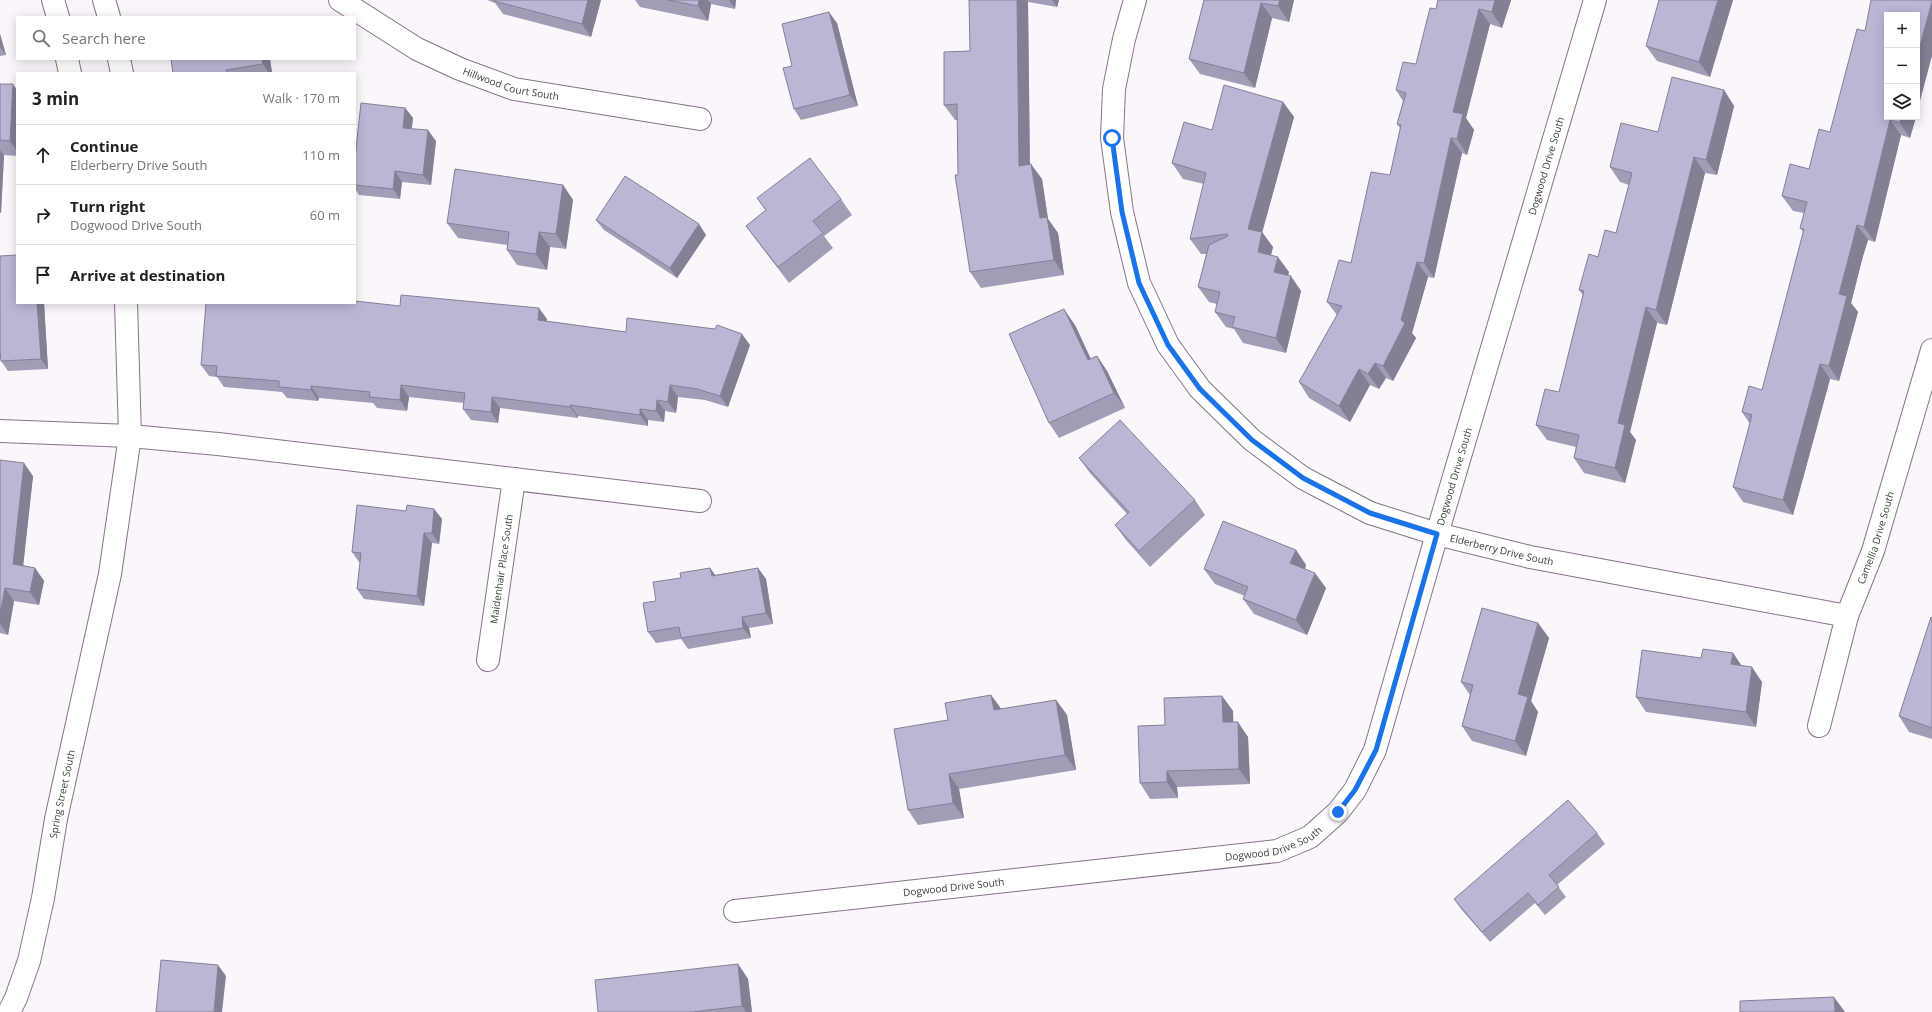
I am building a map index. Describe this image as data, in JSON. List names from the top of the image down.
{
  "streets": {
    "street": [
      "Hillwood Court South",
      "Dogwood Drive South",
      "Camellia Drive South",
      "Elderberry Drive South",
      "Maidenhair Place South",
      "Spring Street South"
    ]
  },
  "crossings": [
    ["Dogwood Drive South", "Elderberry Drive South"],
    ["Camellia Drive South", "Elderberry Drive South"]
  ],
  "page": {
    "map_buttons": ["+", "−"],
    "search": "Search here",
    "heading": ["3 min", "Walk · 170 m"],
    "list": [
      ["Continue", "Elderberry Drive South", "110 m"],
      ["Turn right", "Dogwood Drive South", "60 m"],
      "Arrive at destination"
    ]
  }
}
